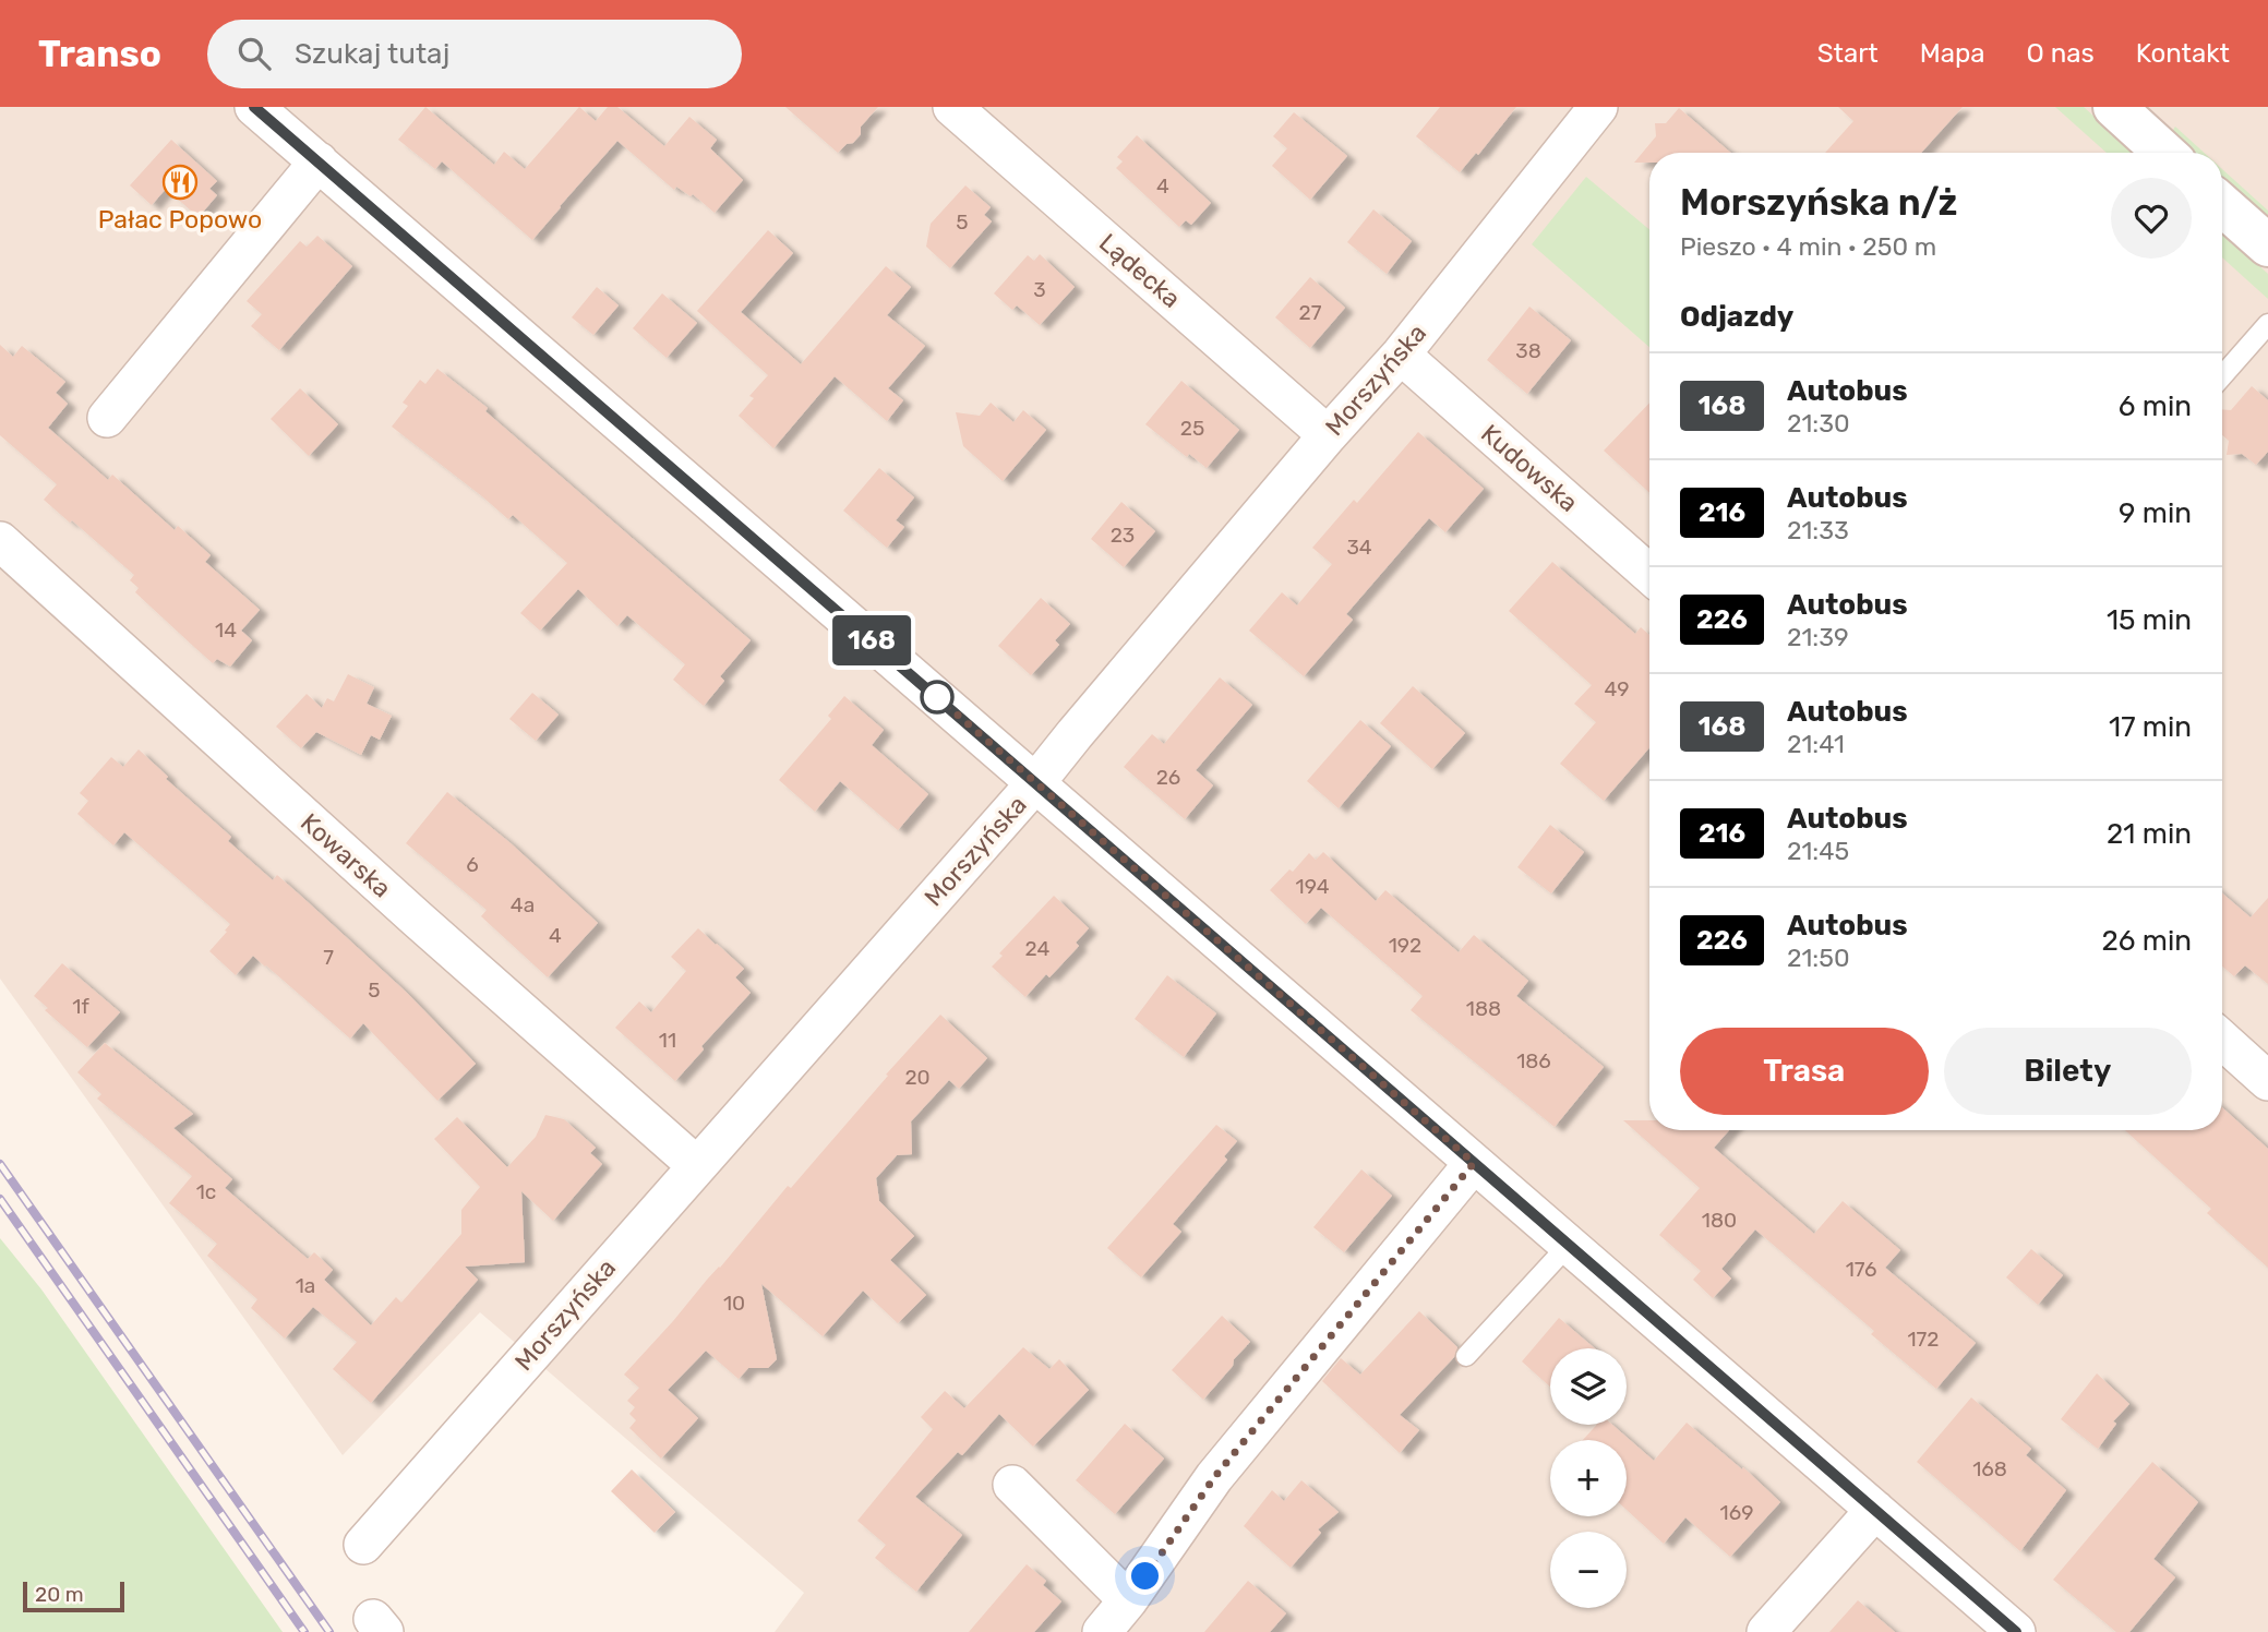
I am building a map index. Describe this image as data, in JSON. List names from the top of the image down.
{
  "streets": {
    "street": [
      "Lądecka",
      "Morszyńska",
      "Kudowska",
      "Kowarska"
    ]
  },
  "crossings": [
    ["Lądecka", "Morszyńska"],
    ["Morszyńska", "Kudowska"],
    ["Morszyńska", "Kowarska"]
  ],
  "places": {
    "restaurant": ["Pałac Popowo"]
  },
  "lines": ["bus line 168"],
  "house_numbers": [
    "4",
    "5",
    "3",
    "27",
    "38",
    "25",
    "23",
    "34",
    "14",
    "49",
    "26",
    "6",
    "194",
    "4a",
    "4",
    "192",
    "24",
    "7",
    "5",
    "1f",
    "188",
    "11",
    "186",
    "20",
    "1c",
    "180",
    "176",
    "1a",
    "10",
    "172",
    "168",
    "169"
  ],
  "scale_bar": "20 m",
  "page": {
    "header": "Transo",
    "search": "Szukaj tutaj",
    "nav": [
      "Start",
      "Mapa",
      "O nas",
      "Kontakt"
    ],
    "on_map": "168",
    "heading": [
      ["Morszyńska n/ż", "Pieszo · 4 min · 250 m"],
      "Odjazdy"
    ],
    "list": [
      {
        "mark": "168",
        "name": "Autobus",
        "note": "21:30",
        "value": "6 min"
      },
      {
        "mark": "216",
        "name": "Autobus",
        "note": "21:33",
        "value": "9 min"
      },
      {
        "mark": "226",
        "name": "Autobus",
        "note": "21:39",
        "value": "15 min"
      },
      {
        "mark": "168",
        "name": "Autobus",
        "note": "21:41",
        "value": "17 min"
      },
      {
        "mark": "216",
        "name": "Autobus",
        "note": "21:45",
        "value": "21 min"
      },
      {
        "mark": "226",
        "name": "Autobus",
        "note": "21:50",
        "value": "26 min"
      }
    ],
    "buttons": ["Trasa", "Bilety"],
    "map_buttons": ["+", "−"],
    "scale": "20 m"
  }
}
